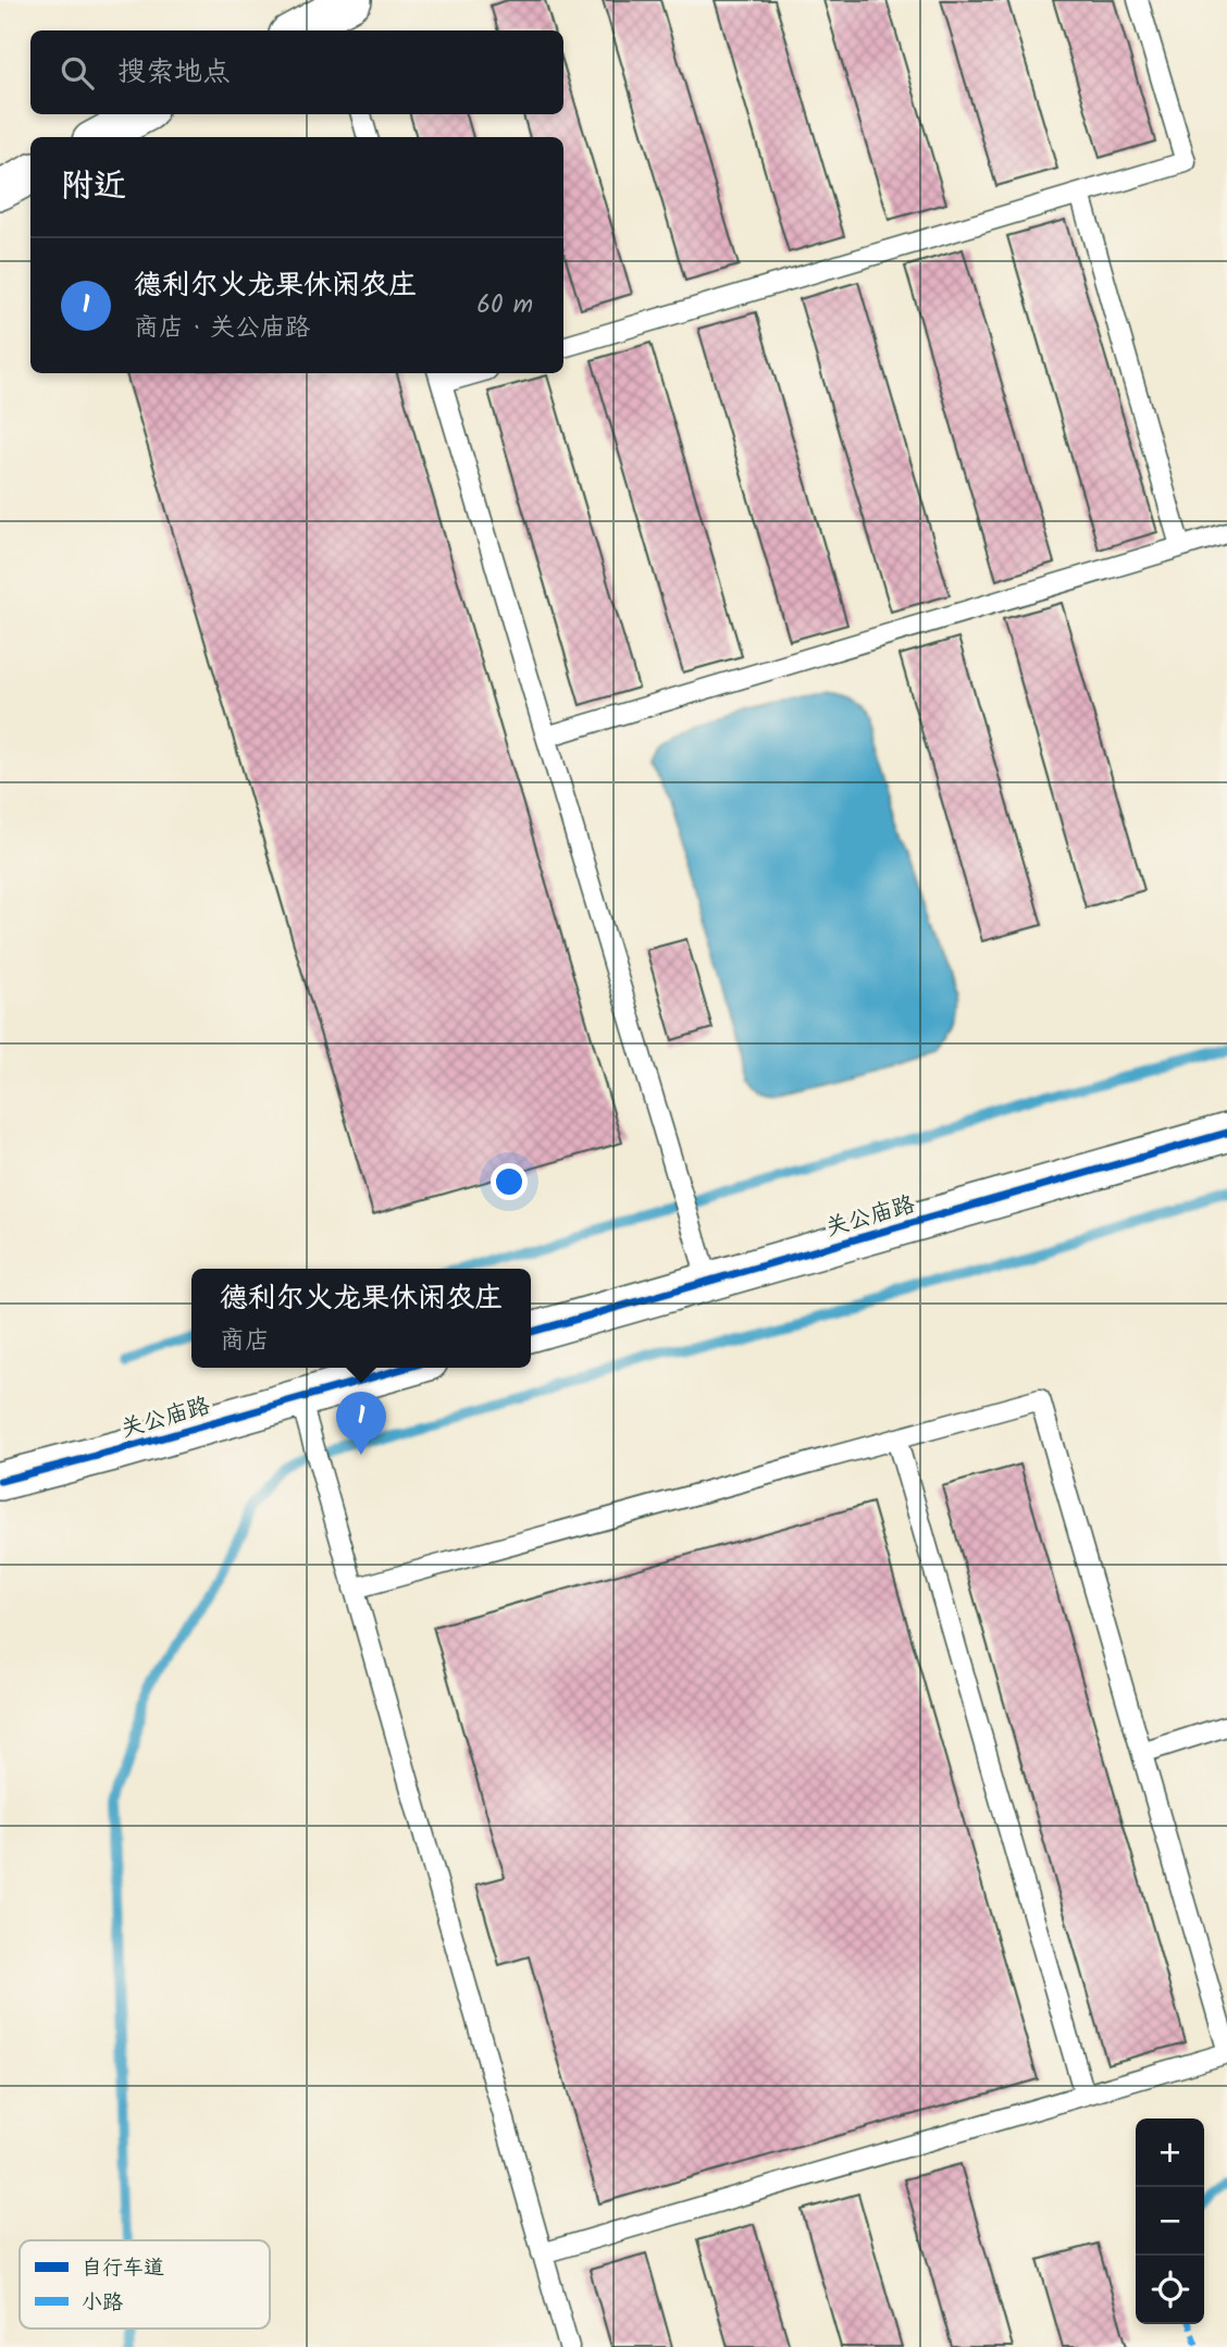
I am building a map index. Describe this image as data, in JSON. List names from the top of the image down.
{
  "streets": {
    "street": ["关公庙路"]
  },
  "legend": ["自行车道", "小路"],
  "page": {
    "search": "搜索地点",
    "heading": "附近",
    "list": [
      {
        "mark": "1",
        "name": "德利尔火龙果休闲农庄",
        "note": "商店 · 关公庙路",
        "value": "60 m"
      }
    ],
    "popup": ["德利尔火龙果休闲农庄", "商店"],
    "pins": "1",
    "map_buttons": ["+", "−"]
  }
}
